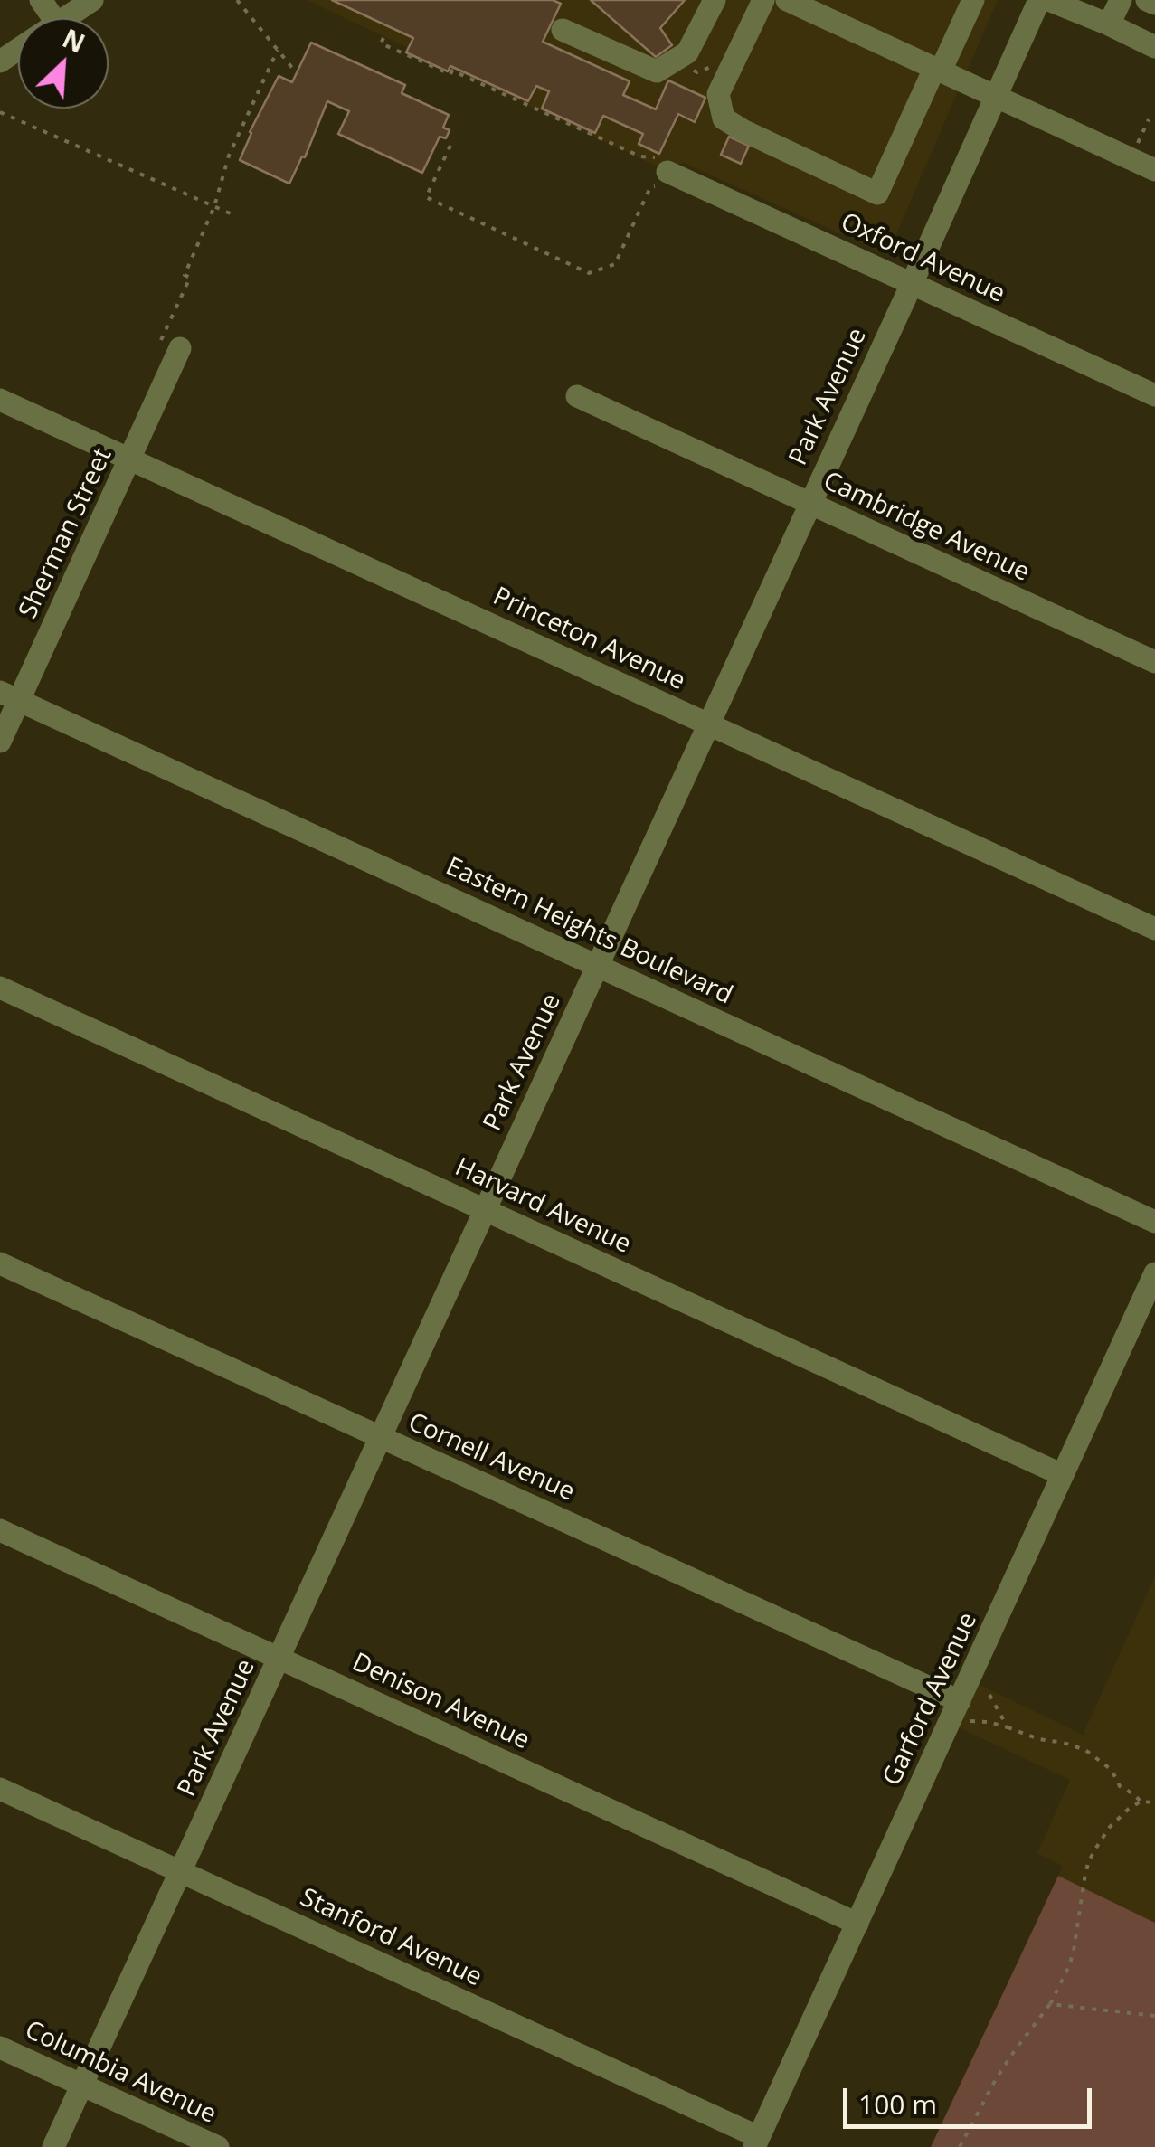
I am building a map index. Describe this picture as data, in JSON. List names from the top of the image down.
{
  "streets": {
    "street": [
      "Oxford Avenue",
      "Park Avenue",
      "Cambridge Avenue",
      "Sherman Street",
      "Princeton Avenue",
      "Eastern Heights Boulevard",
      "Harvard Avenue",
      "Cornell Avenue",
      "Garford Avenue",
      "Denison Avenue",
      "Stanford Avenue",
      "Columbia Avenue"
    ]
  },
  "crossings": [
    ["Oxford Avenue", "Park Avenue"],
    ["Park Avenue", "Cambridge Avenue"],
    ["Park Avenue", "Princeton Avenue"],
    ["Park Avenue", "Eastern Heights Boulevard"],
    ["Park Avenue", "Harvard Avenue"],
    ["Park Avenue", "Cornell Avenue"],
    ["Park Avenue", "Denison Avenue"],
    ["Park Avenue", "Stanford Avenue"],
    ["Park Avenue", "Columbia Avenue"],
    ["Sherman Street", "Princeton Avenue"],
    ["Sherman Street", "Eastern Heights Boulevard"],
    ["Harvard Avenue", "Garford Avenue"],
    ["Cornell Avenue", "Garford Avenue"],
    ["Garford Avenue", "Denison Avenue"],
    ["Garford Avenue", "Stanford Avenue"]
  ],
  "scale_bar": "100 m",
  "north": "top right"
}
